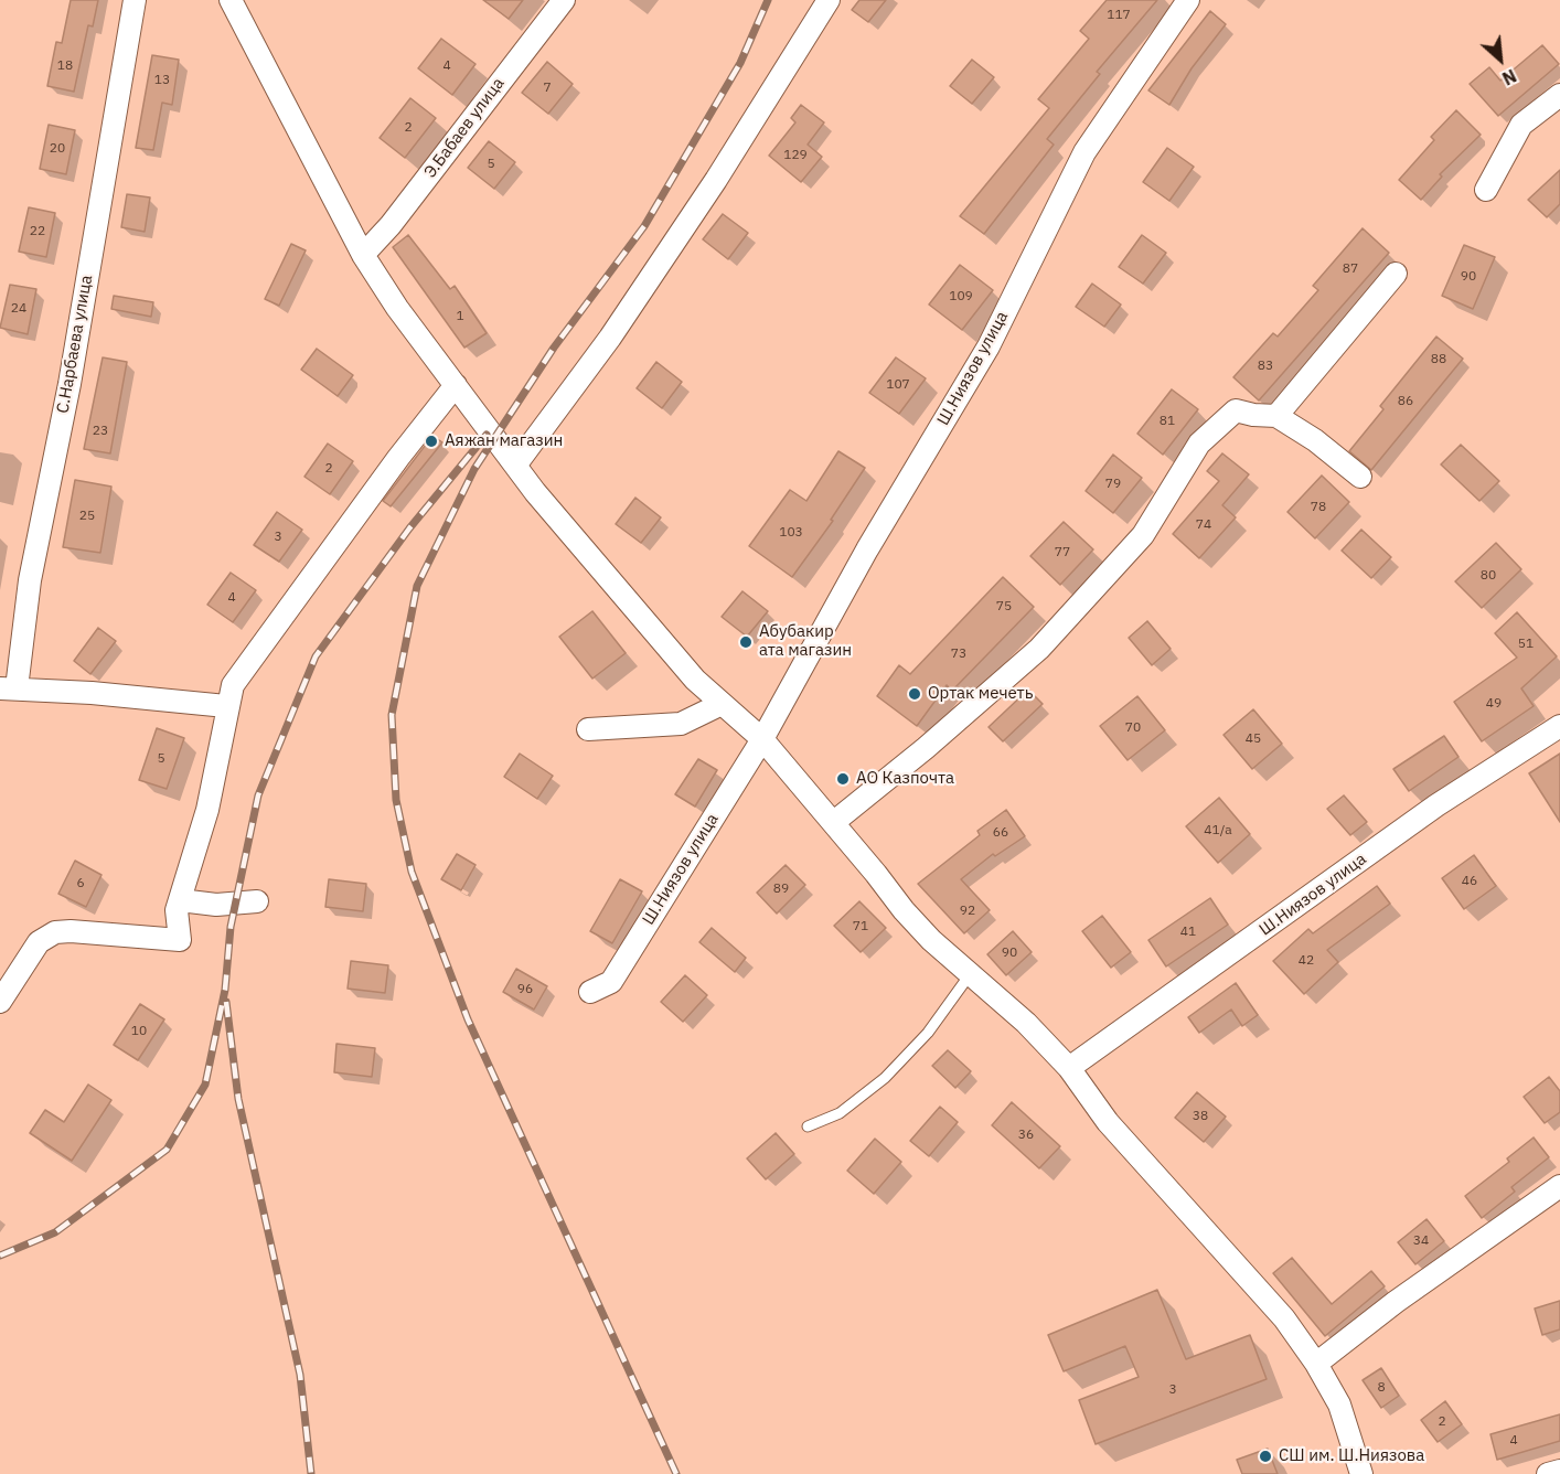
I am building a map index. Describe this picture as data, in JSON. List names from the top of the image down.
{
  "streets": {
    "street": ["Э.Бабаев улица", "С.Нарбаева улица", "Ш.Ниязов улица"]
  },
  "places": [
    "Аяжан магазин",
    "Абубакир ата магазин",
    "Ортак мечеть",
    "АО Казпочта",
    "СШ им. Ш.Ниязова"
  ],
  "house_numbers": [
    "117",
    "18",
    "4",
    "13",
    "7",
    "2",
    "20",
    "129",
    "5",
    "22",
    "87",
    "90",
    "109",
    "24",
    "1",
    "88",
    "83",
    "107",
    "86",
    "81",
    "23",
    "2",
    "79",
    "78",
    "25",
    "74",
    "103",
    "3",
    "77",
    "80",
    "4",
    "75",
    "51",
    "73",
    "49",
    "70",
    "45",
    "5",
    "41/а",
    "66",
    "46",
    "6",
    "89",
    "92",
    "71",
    "41",
    "90",
    "42",
    "96",
    "10",
    "38",
    "36",
    "34",
    "8",
    "3",
    "2",
    "4"
  ],
  "north": "bottom right"
}
